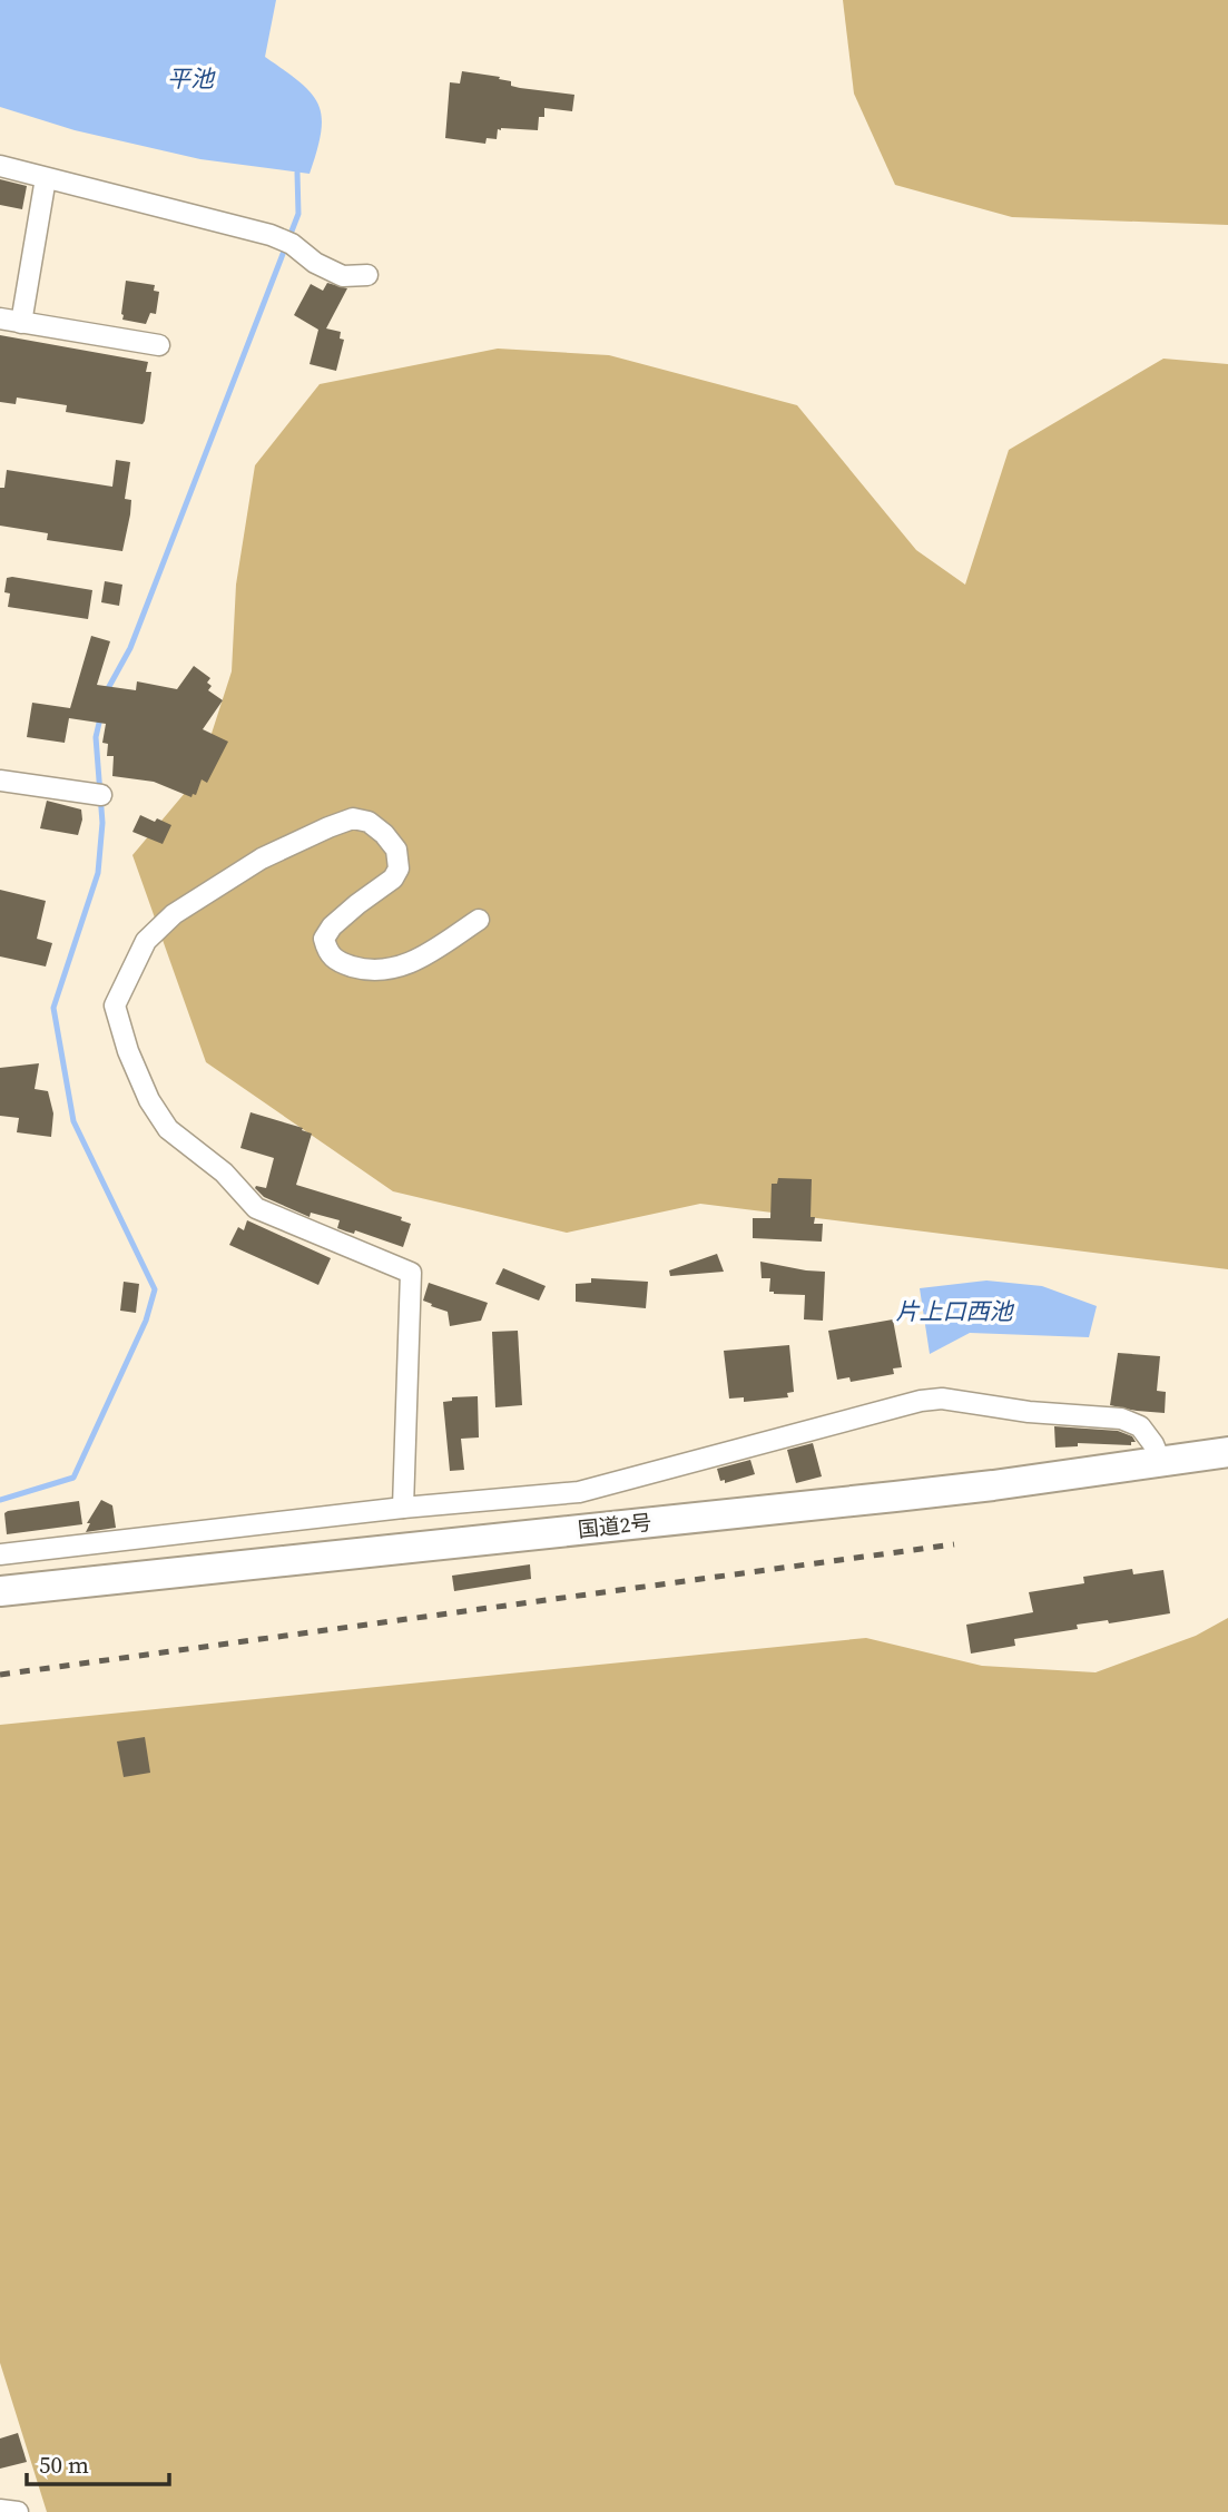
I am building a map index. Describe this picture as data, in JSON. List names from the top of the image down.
{
  "streets": {
    "highway": ["国道2号"]
  },
  "water": ["平池", "片上口西池"],
  "scale_bar": "50 m"
}
